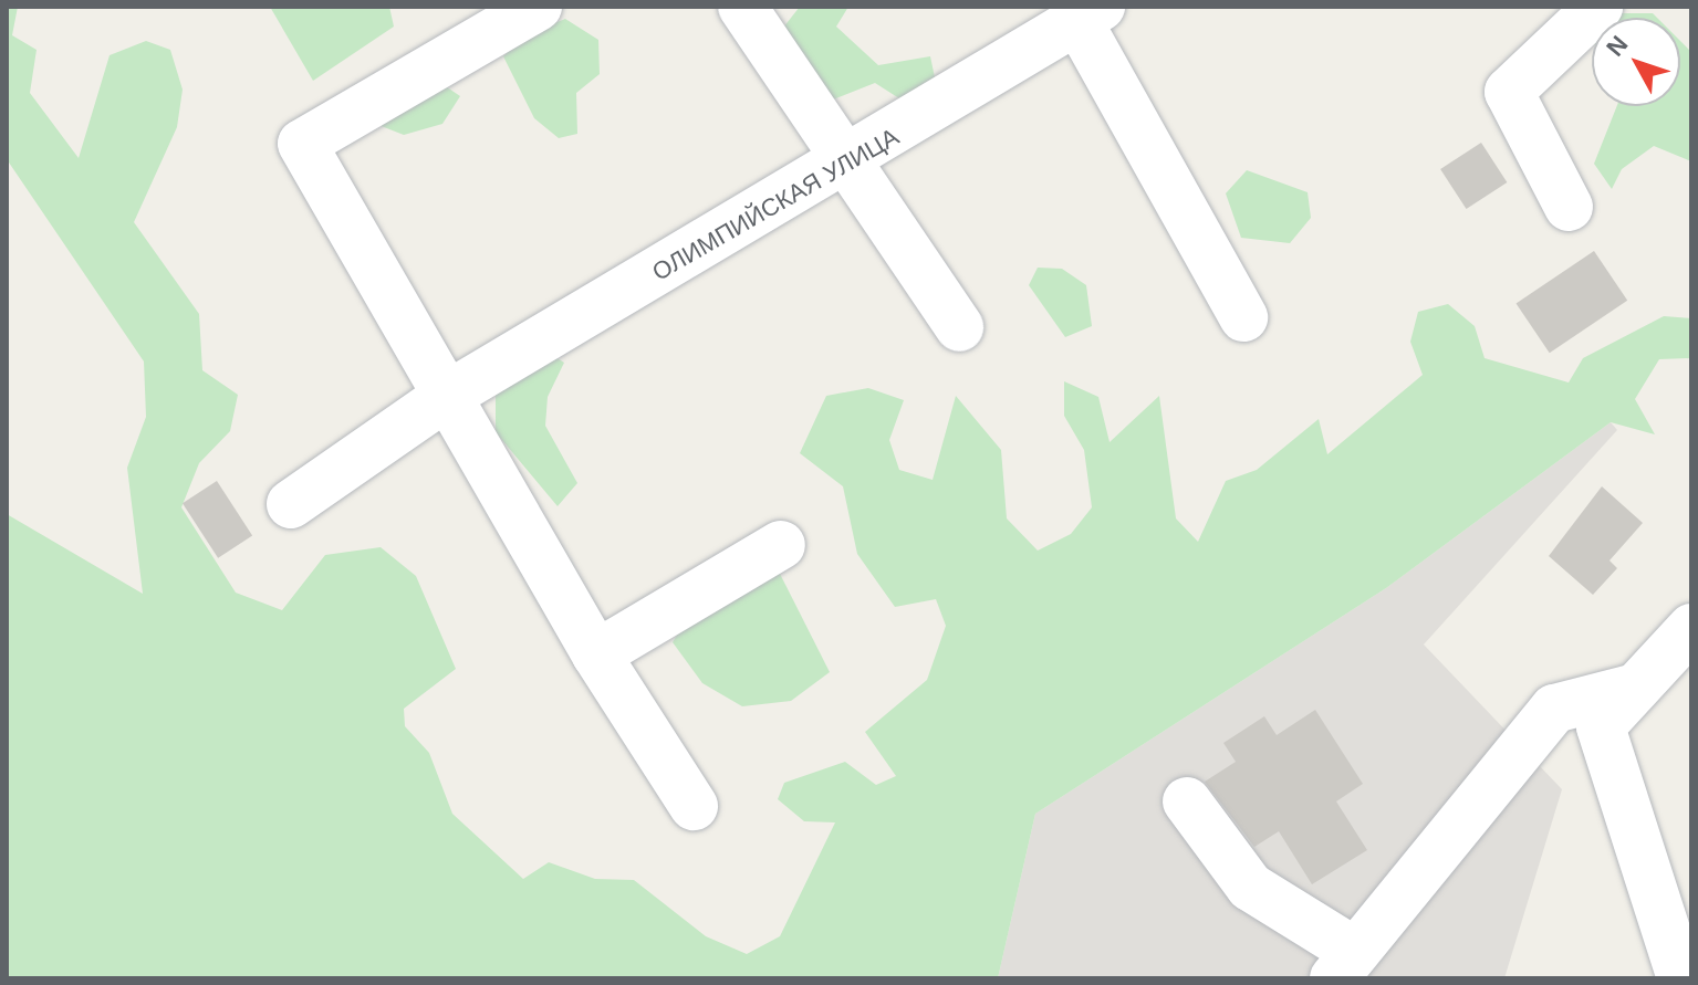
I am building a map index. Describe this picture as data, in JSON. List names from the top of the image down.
{
  "streets": {
    "street": ["ОЛИМПИЙСКАЯ УЛИЦА"]
  },
  "north": "top left"
}
